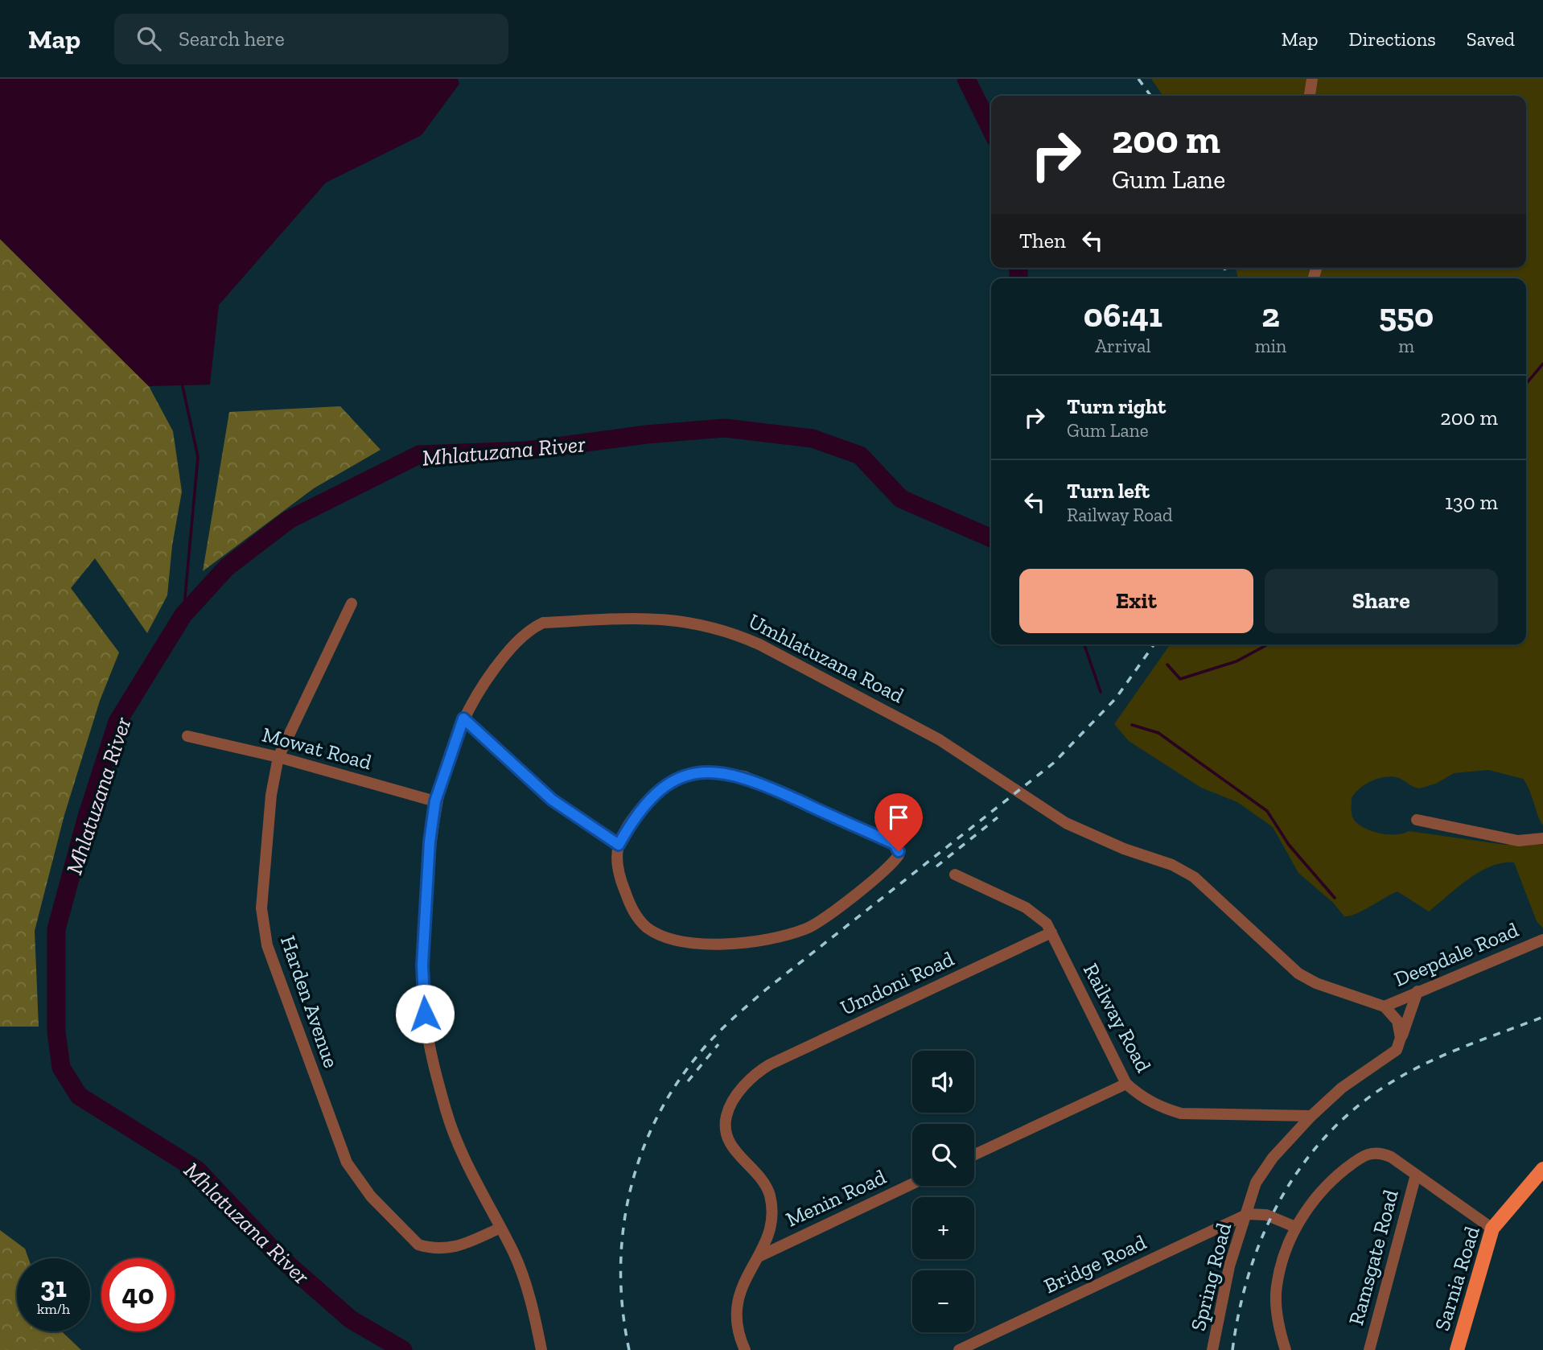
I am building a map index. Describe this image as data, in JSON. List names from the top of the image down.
{
  "streets": {
    "main road": ["Sarnia Road"],
    "street": [
      "Umhlatuzana Road",
      "Mowat Road",
      "Deepdale Road",
      "Umdoni Road",
      "Harden Avenue",
      "Railway Road",
      "Menin Road",
      "Ramsgate Road",
      "Bridge Road",
      "Spring Road"
    ]
  },
  "crossings": [
    ["Umhlatuzana Road", "Mowat Road"],
    ["Umhlatuzana Road", "Deepdale Road"],
    ["Umhlatuzana Road", "Harden Avenue"],
    ["Mowat Road", "Harden Avenue"],
    ["Umdoni Road", "Railway Road"],
    ["Umdoni Road", "Menin Road"],
    ["Bridge Road", "Spring Road"]
  ],
  "water": ["Mhlatuzana River"],
  "page": {
    "header": "Map",
    "search": "Search here",
    "nav": ["Map", "Directions", "Saved"],
    "turn": ["200 m", "Gum Lane"],
    "then": "Then",
    "eta": [
      "06:41",
      "Arrival",
      "2",
      "min",
      "550",
      "m"
    ],
    "list": [
      {
        "name": "Turn right",
        "note": "Gum Lane",
        "value": "200 m"
      },
      {
        "name": "Turn left",
        "note": "Railway Road",
        "value": "130 m"
      }
    ],
    "buttons": ["Exit", "Share"],
    "map_buttons": ["+", "−"],
    "speed": "31 km/h",
    "limit": "40"
  }
}
